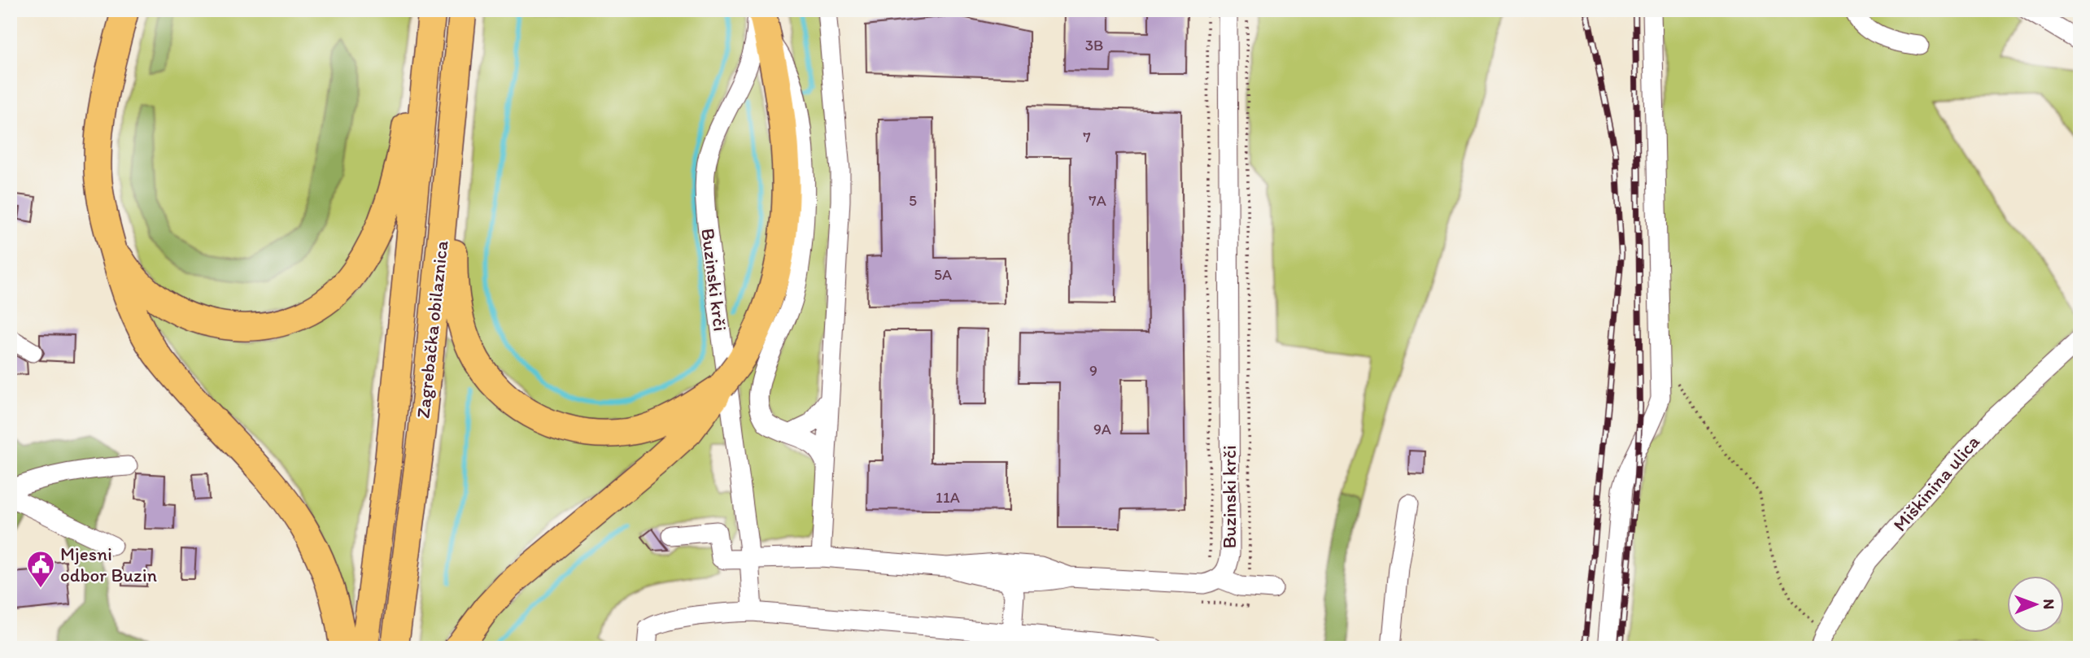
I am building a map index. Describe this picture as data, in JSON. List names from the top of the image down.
{
  "streets": {
    "highway": ["Zagrebačka obilaznica"],
    "street": ["Buzinski krči", "Miškinina ulica"]
  },
  "places": {
    "public building": ["Mjesni odbor Buzin"]
  },
  "house_numbers": [
    "3B",
    "7",
    "5",
    "7A",
    "5A",
    "9",
    "9A",
    "11A"
  ],
  "north": "right"
}
